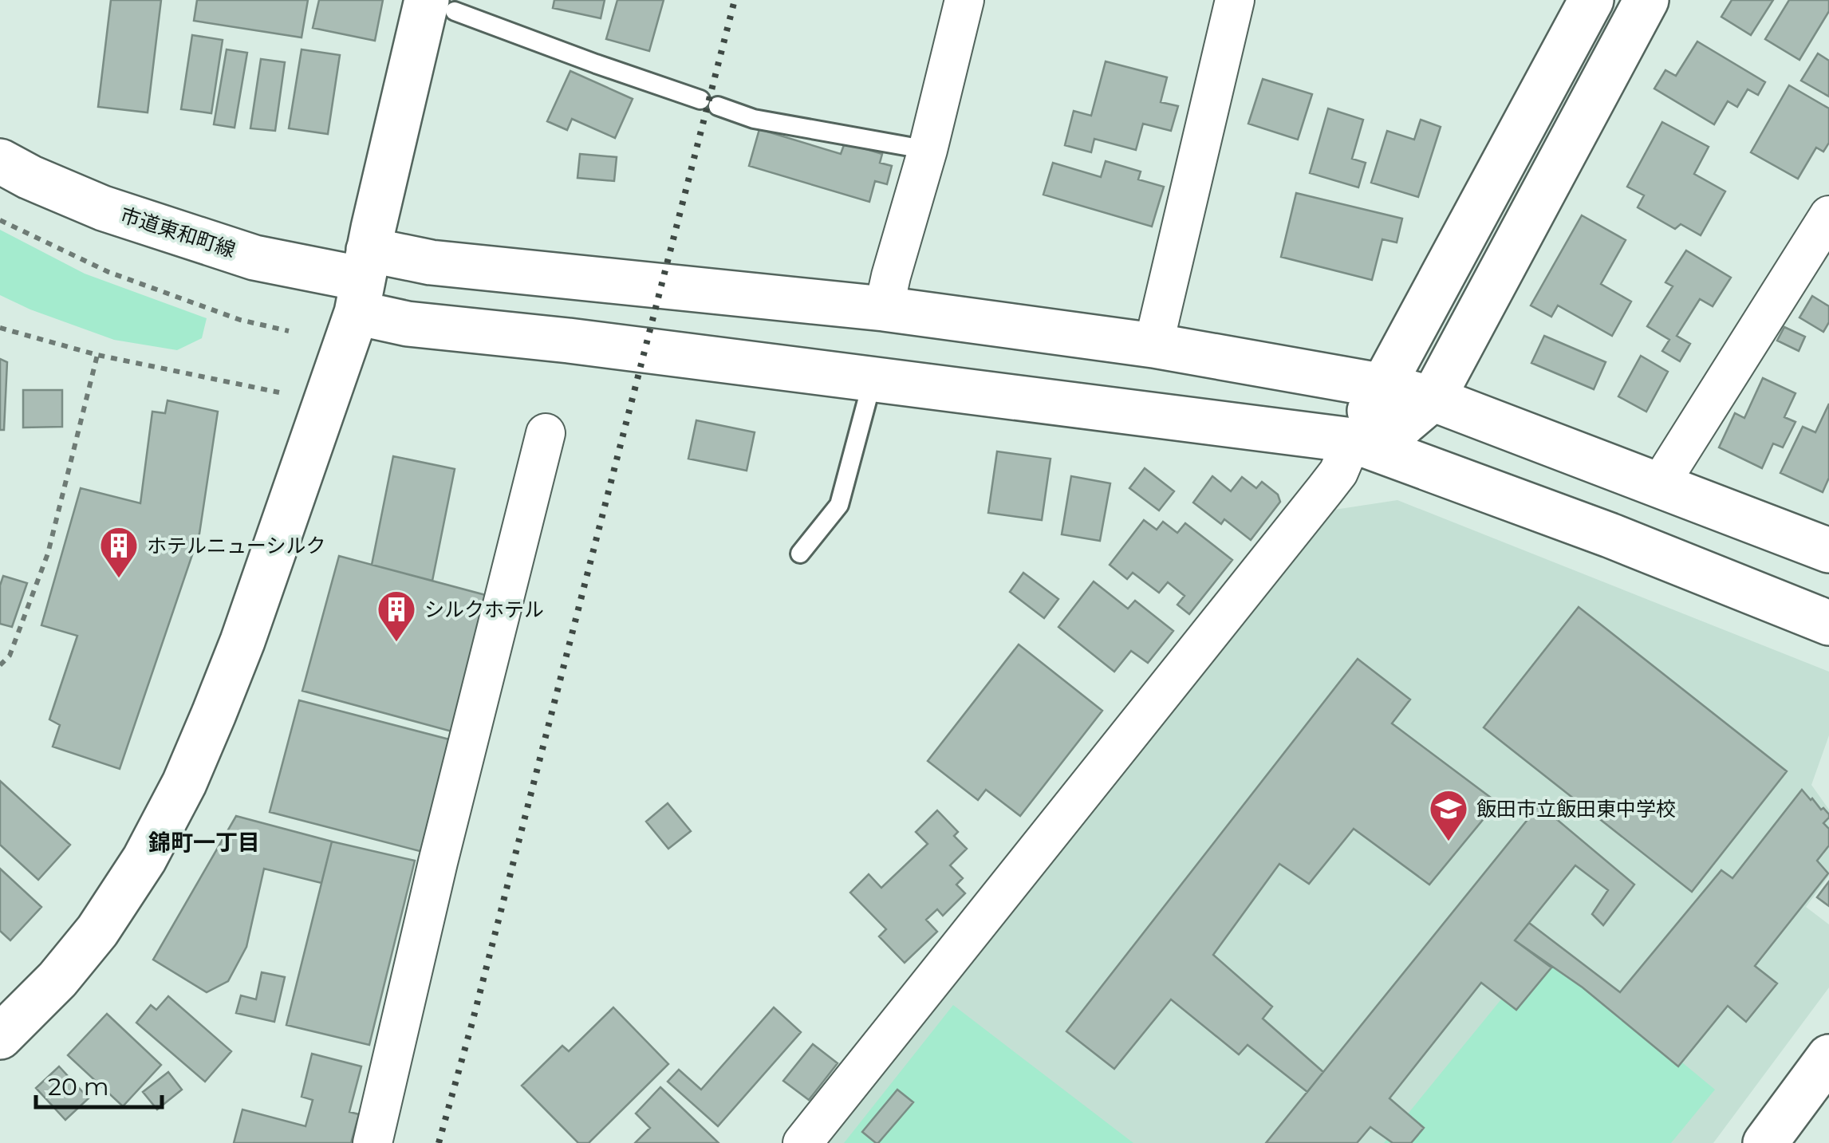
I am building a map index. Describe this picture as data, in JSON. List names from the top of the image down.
{
  "streets": {
    "street": ["市道東和町線"]
  },
  "districts": ["錦町一丁目"],
  "places": {
    "building": ["ホテルニューシルク", "シルクホテル"],
    "school or university": ["飯田市立飯田東中学校"]
  },
  "scale_bar": "20 m"
}
